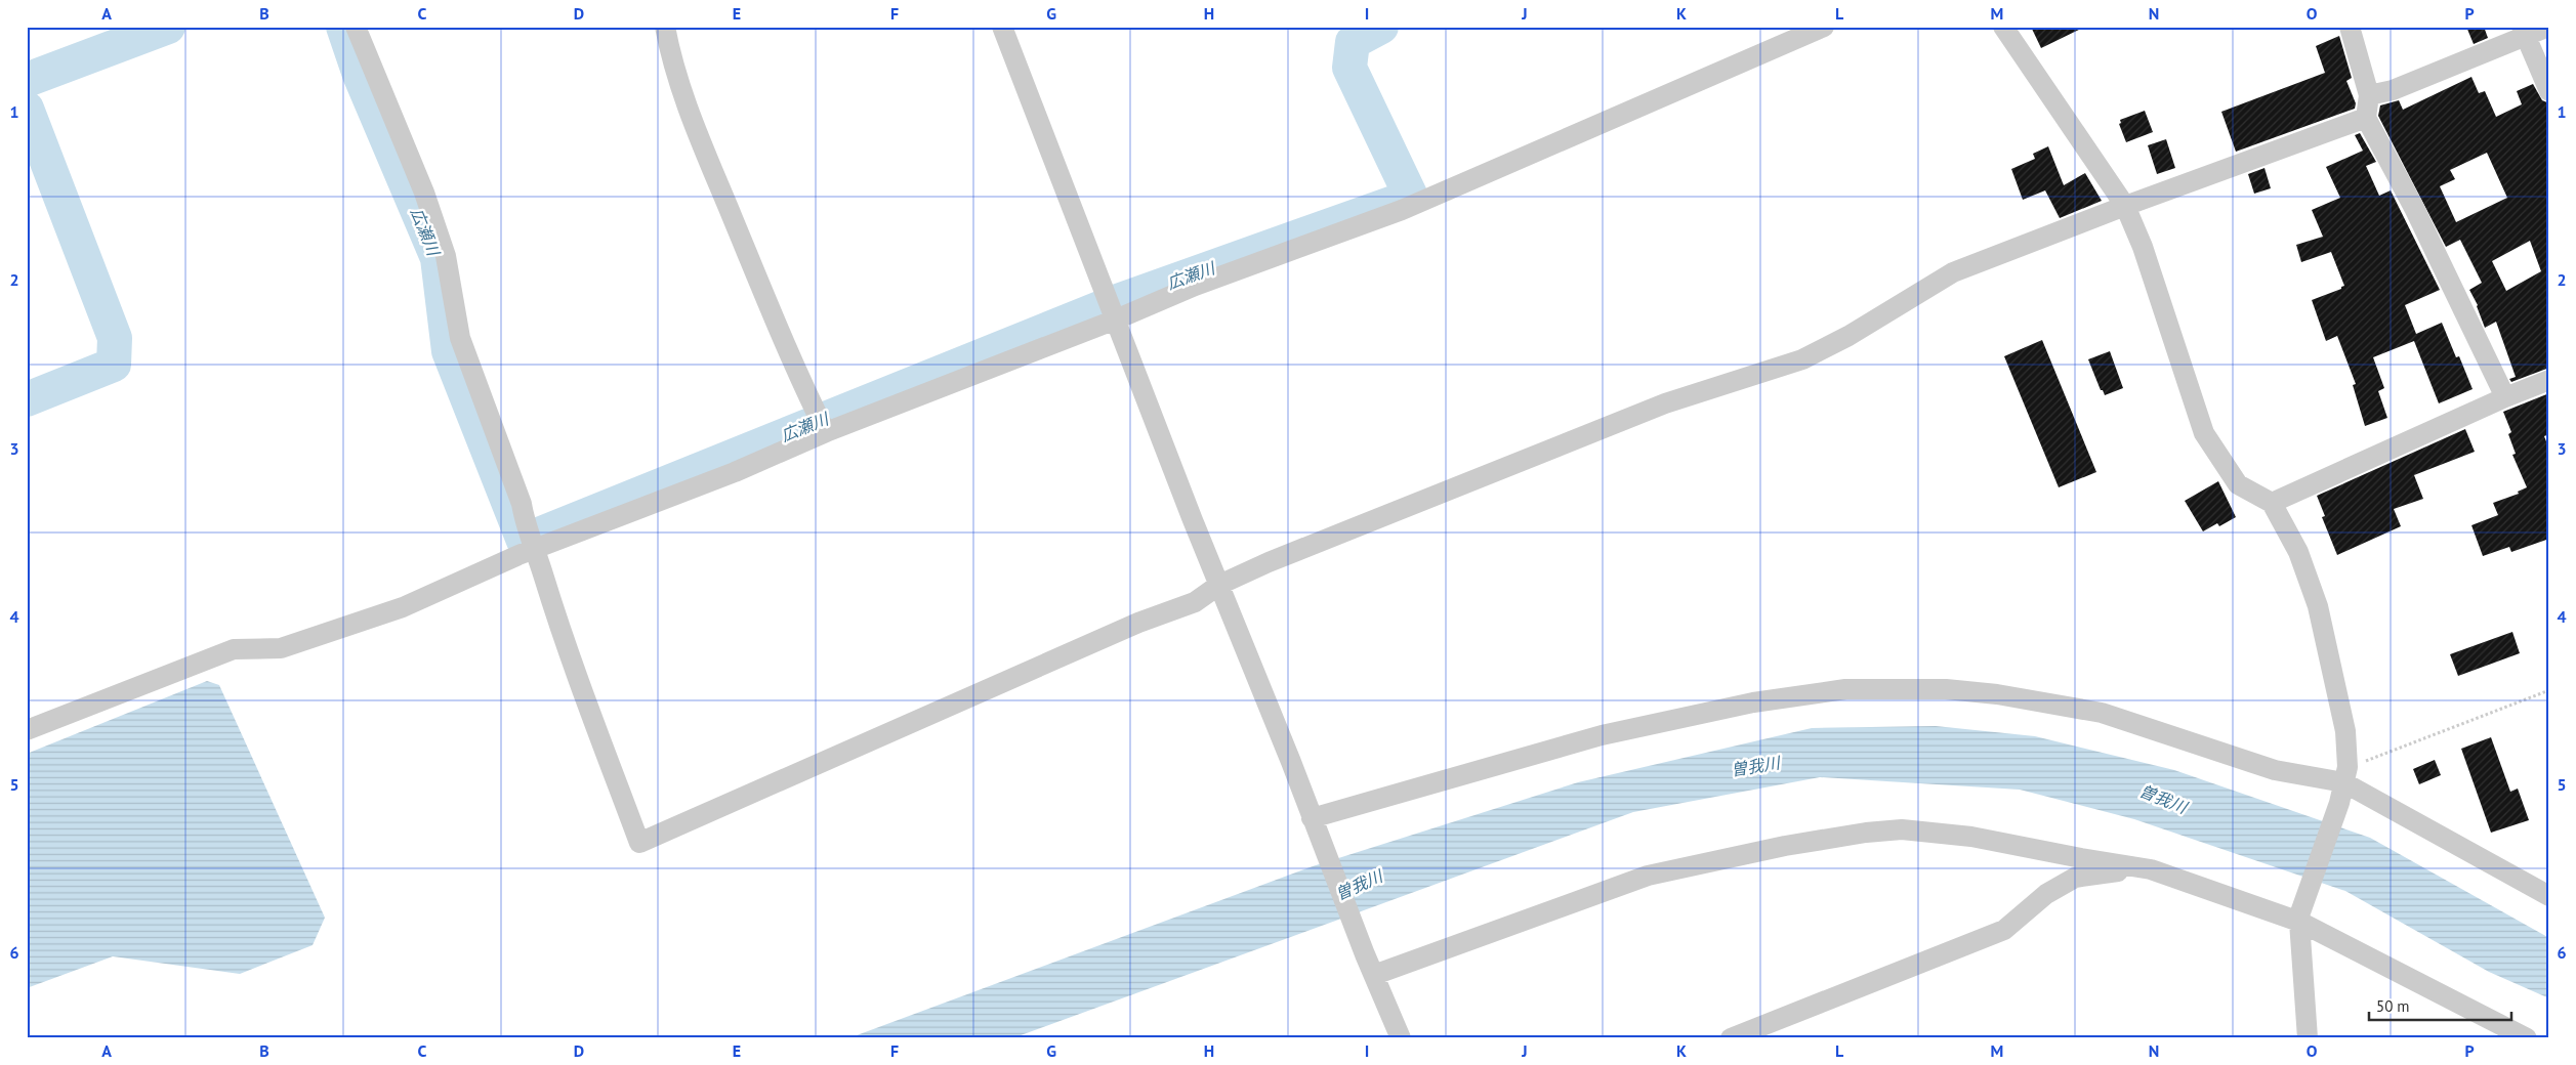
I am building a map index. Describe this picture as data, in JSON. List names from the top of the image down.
{
  "water": ["広瀬川", "曽我川"],
  "scale_bar": "50 m",
  "grid": {
    "columns": [
      "A",
      "B",
      "C",
      "D",
      "E",
      "F",
      "G",
      "H",
      "I",
      "J",
      "K",
      "L",
      "M",
      "N",
      "O",
      "P"
    ],
    "rows": [
      "1",
      "2",
      "3",
      "4",
      "5",
      "6"
    ]
  }
}
